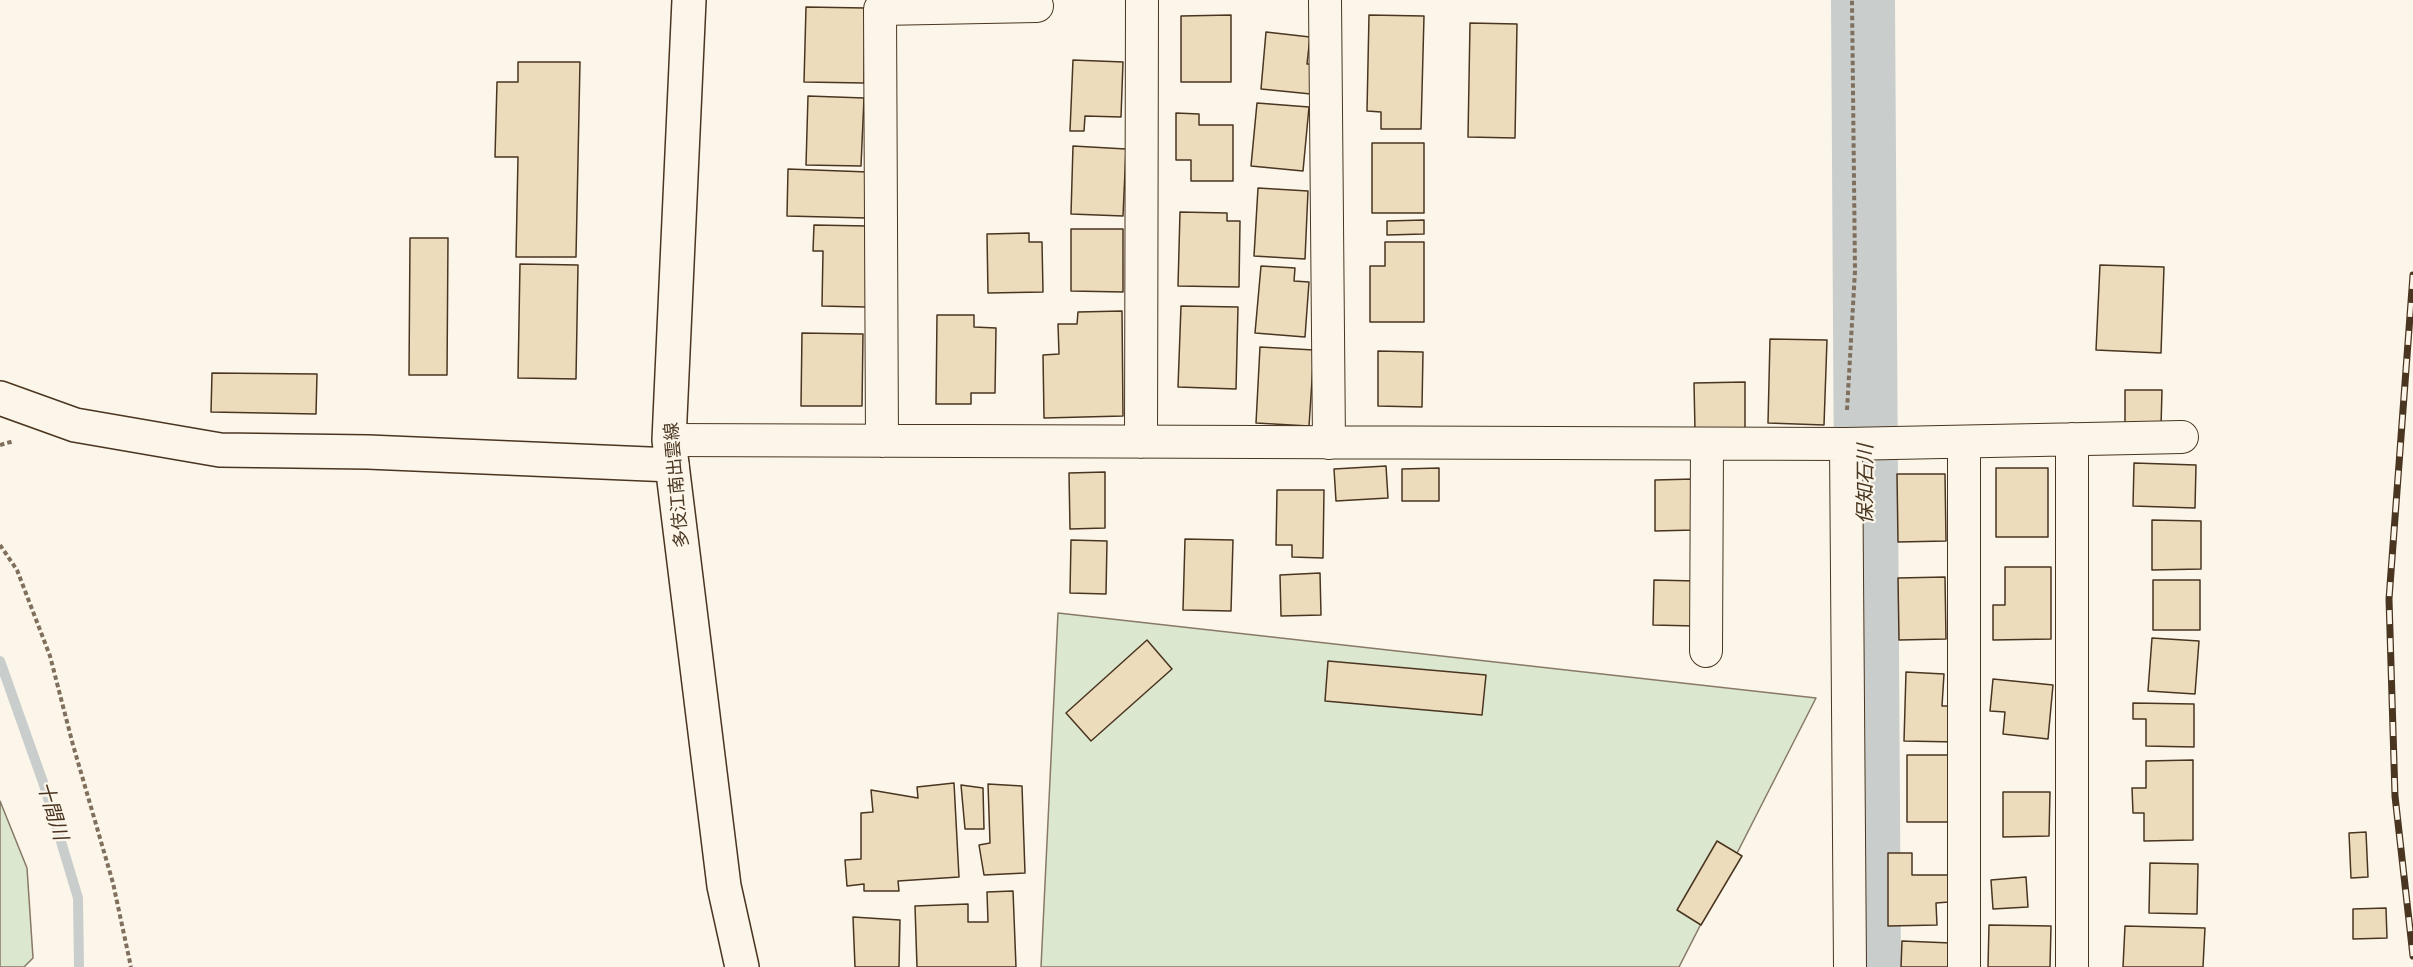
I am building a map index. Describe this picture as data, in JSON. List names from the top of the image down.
{
  "streets": {
    "main road": ["多伎江南出雲線"]
  },
  "water": ["保知石川", "十間川"]
}
